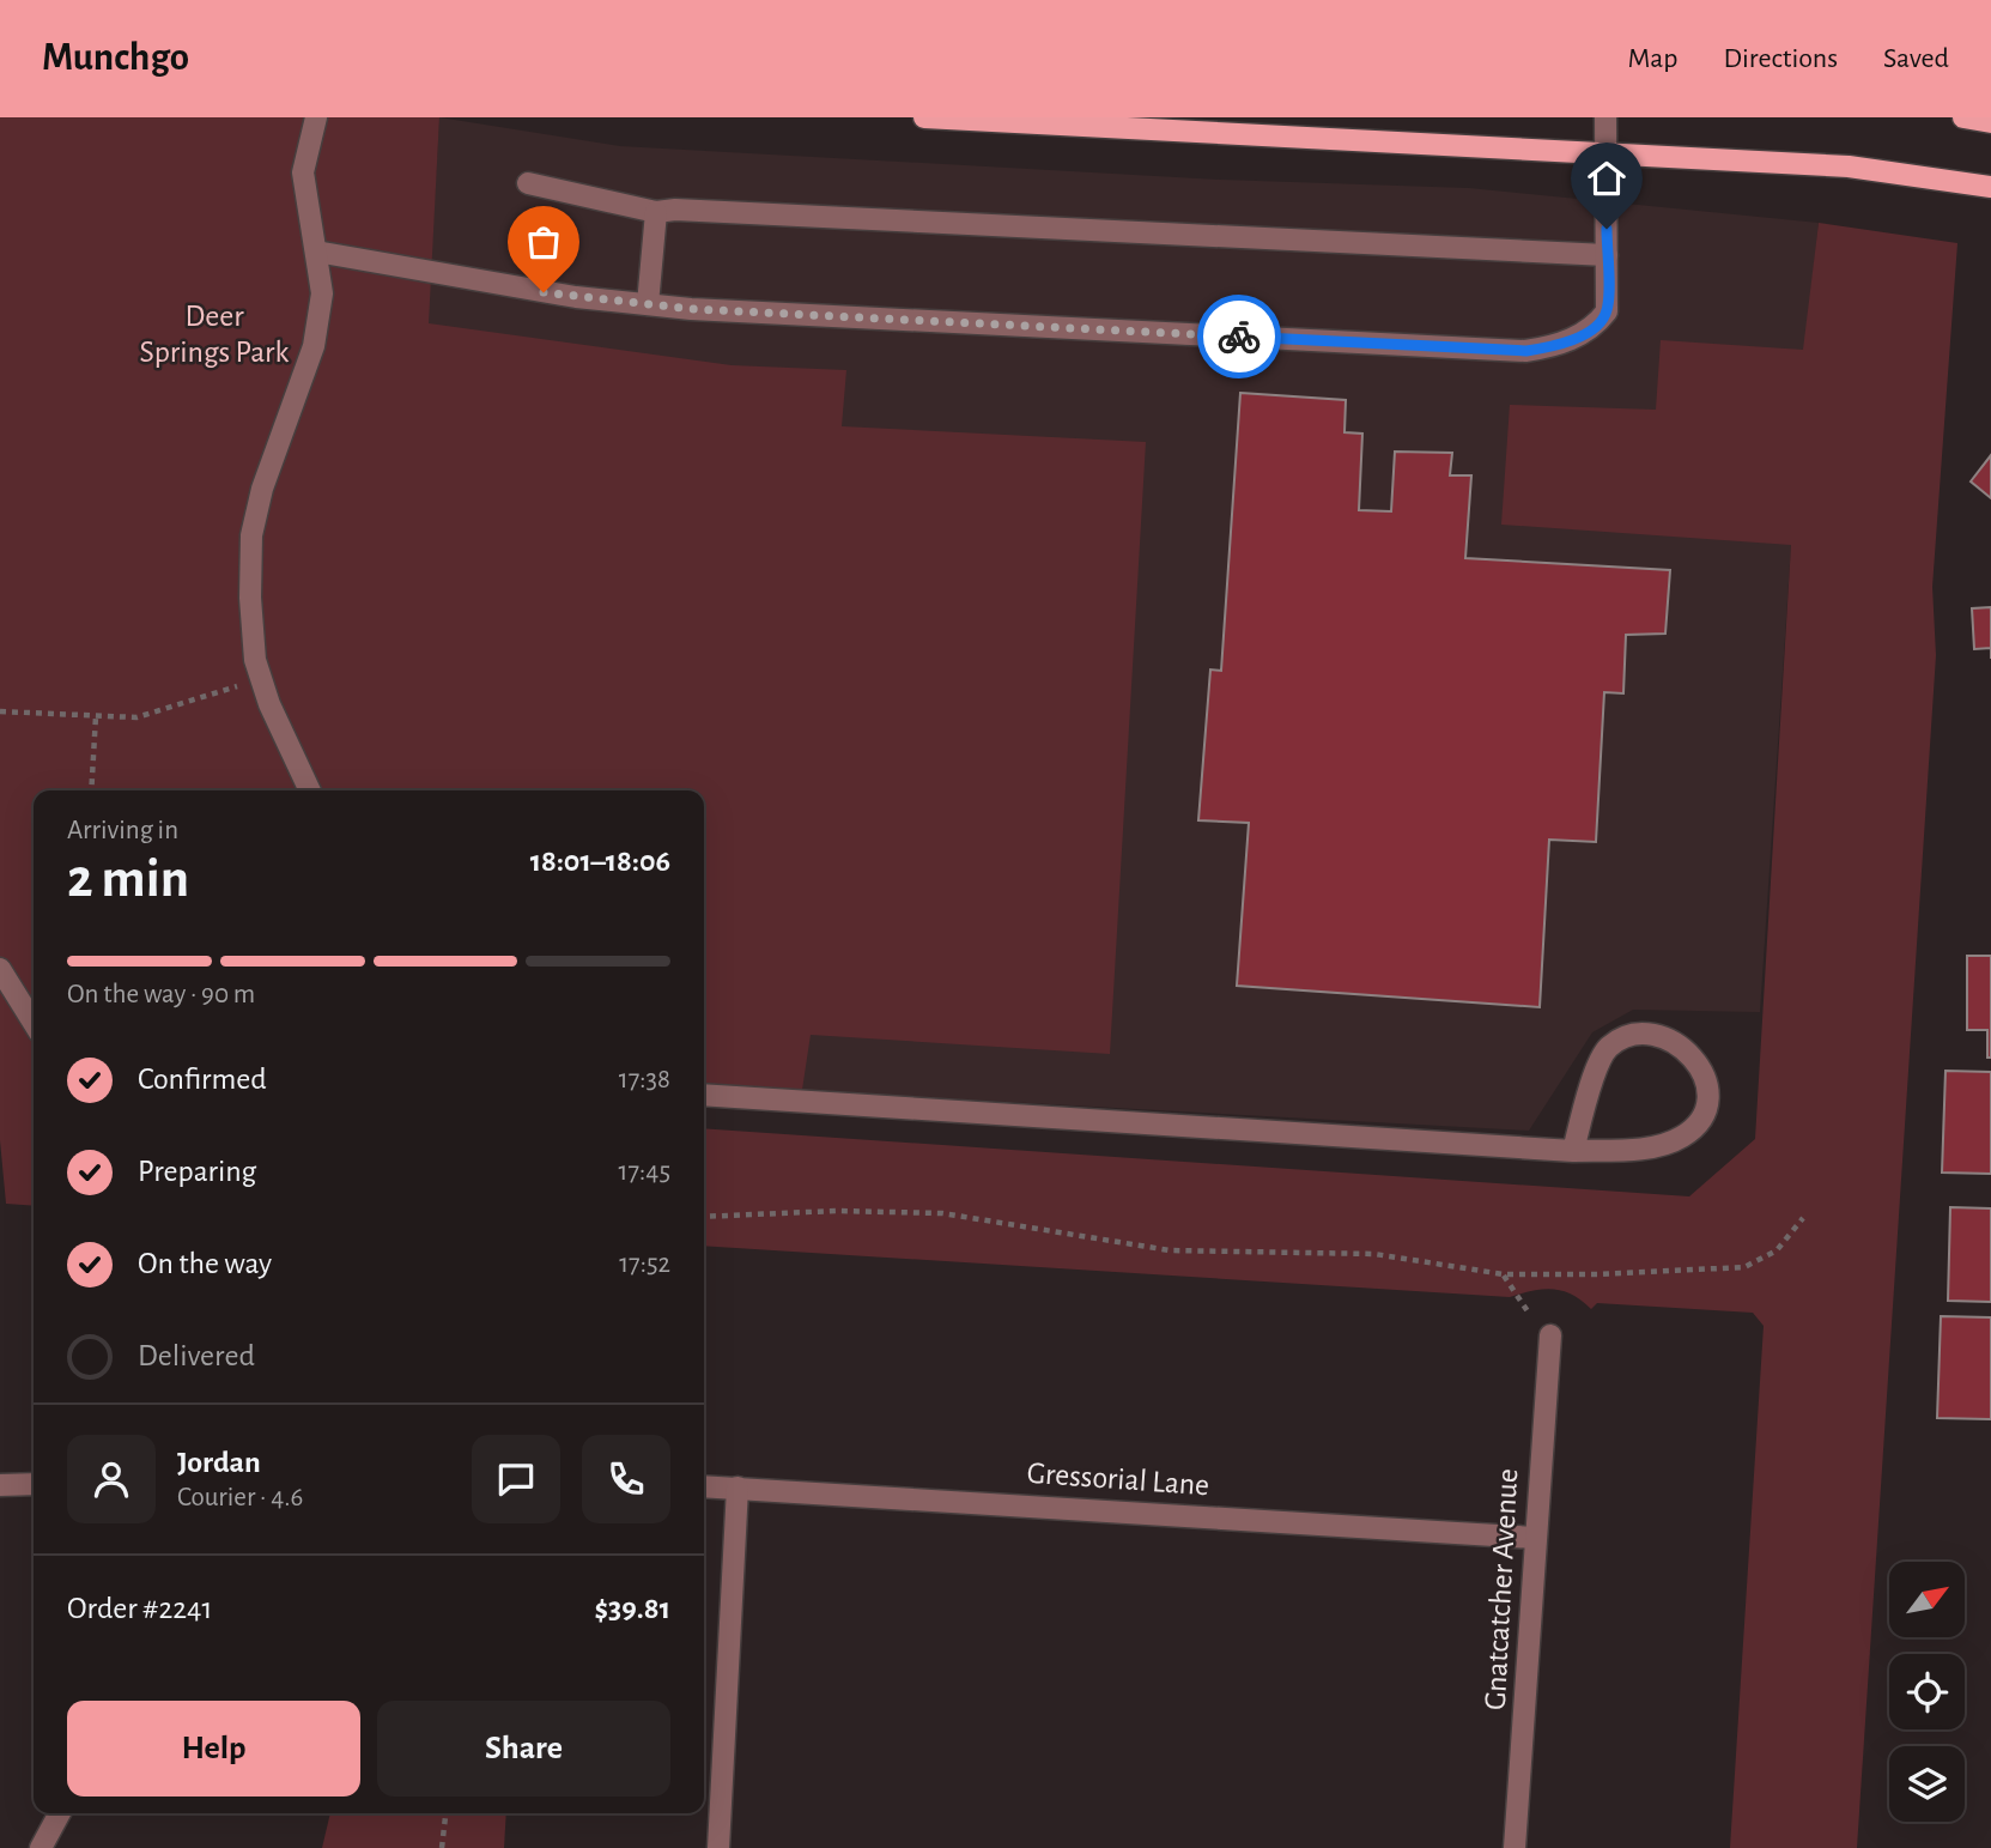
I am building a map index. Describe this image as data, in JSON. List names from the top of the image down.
{
  "streets": {
    "street": ["Gressorial Lane", "Gnatcatcher Avenue"]
  },
  "crossings": [
    ["Gressorial Lane", "Gnatcatcher Avenue"]
  ],
  "parks": ["Deer Springs Park"],
  "north": "top right",
  "page": {
    "header": "Munchgo",
    "nav": ["Map", "Directions", "Saved"],
    "heading": ["2 min", "Arriving in", "18:01–18:06"],
    "panel": [
      "Jordan",
      "Courier · 4.6",
      "Order #2241",
      "$39.81"
    ],
    "bar": "On the way · 90 m",
    "list": [
      ["Confirmed", "17:38"],
      ["Preparing", "17:45"],
      ["On the way", "17:52"],
      "Delivered"
    ],
    "buttons": ["Help", "Share"]
  }
}
